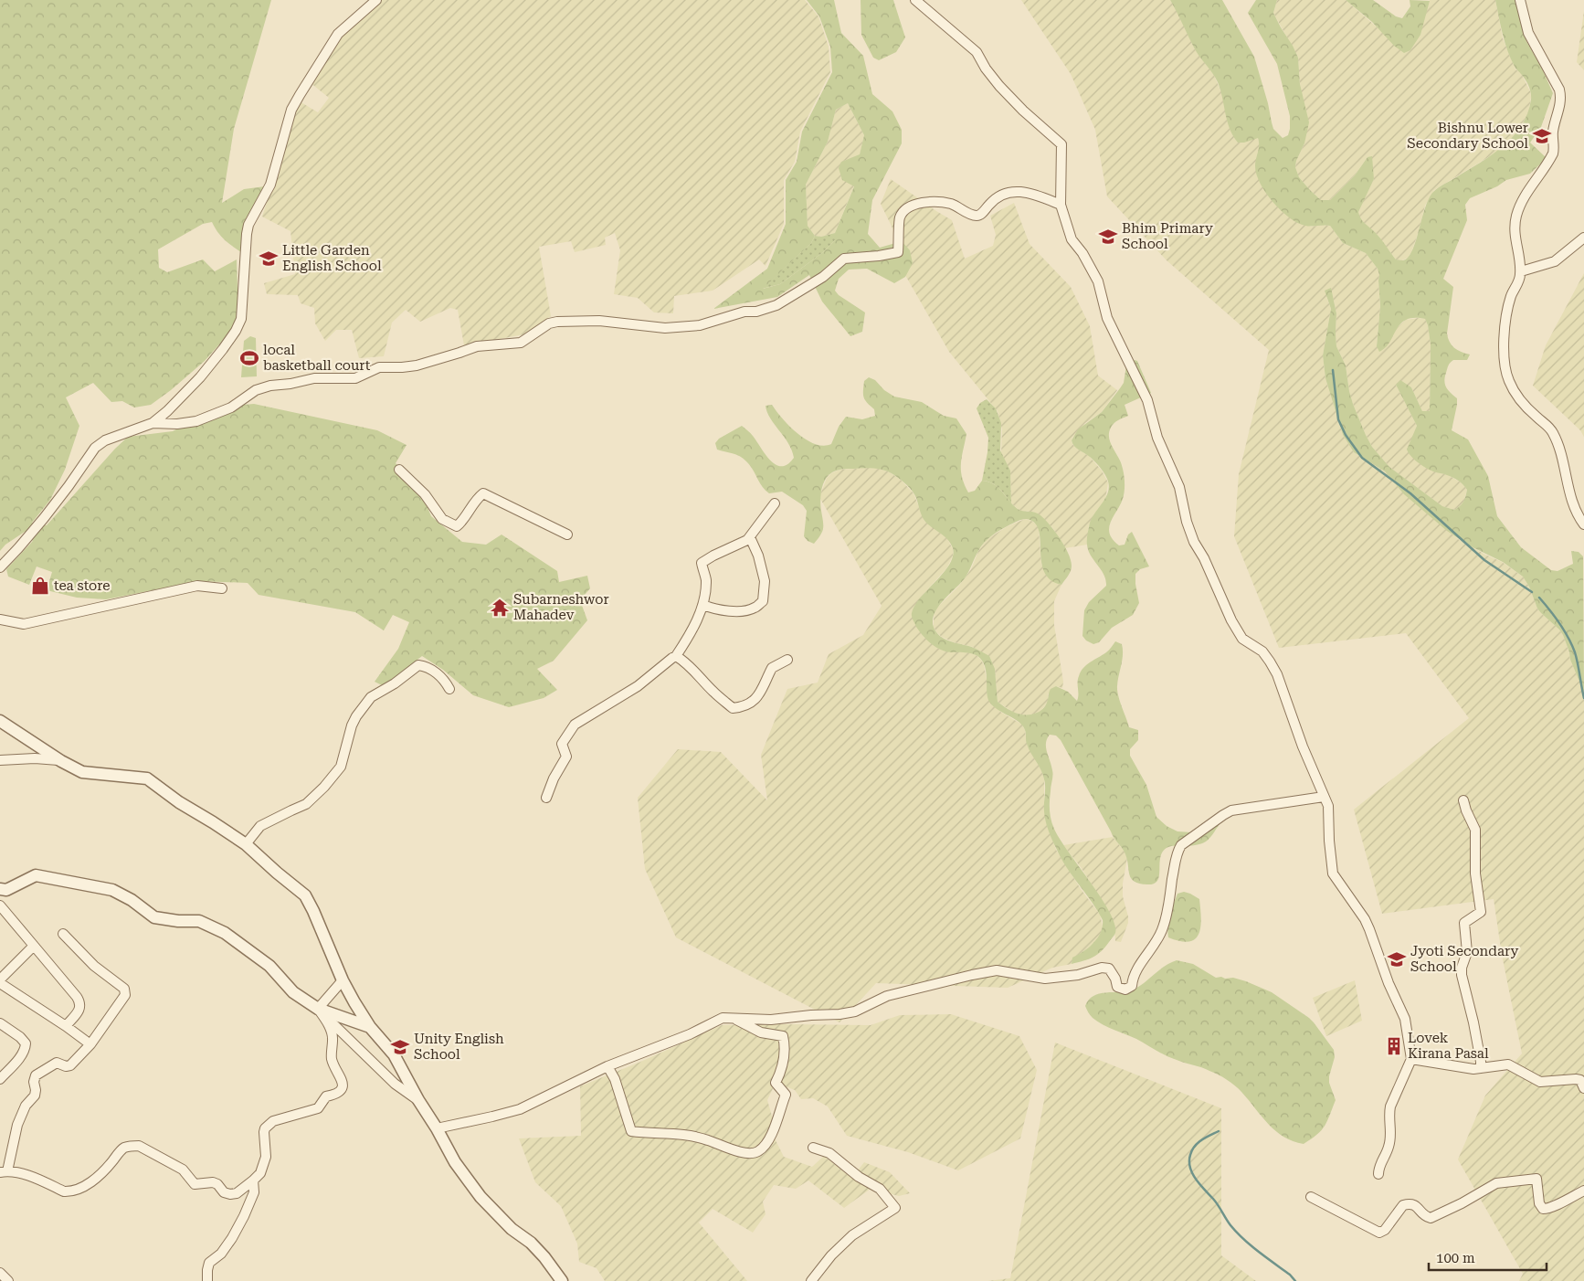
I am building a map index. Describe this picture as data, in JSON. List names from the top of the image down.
{
  "places": {
    "school or university": [
      "Bishnu Lower Secondary School",
      "Bhim Primary School",
      "Little Garden English School",
      "Jyoti Secondary School",
      "Unity English School"
    ],
    "sports": ["local basketball court"],
    "shop": ["tea store"],
    "temple": ["Subarneshwor Mahadev"],
    "building": ["Lovek Kirana Pasal"]
  },
  "scale_bar": "100 m"
}
